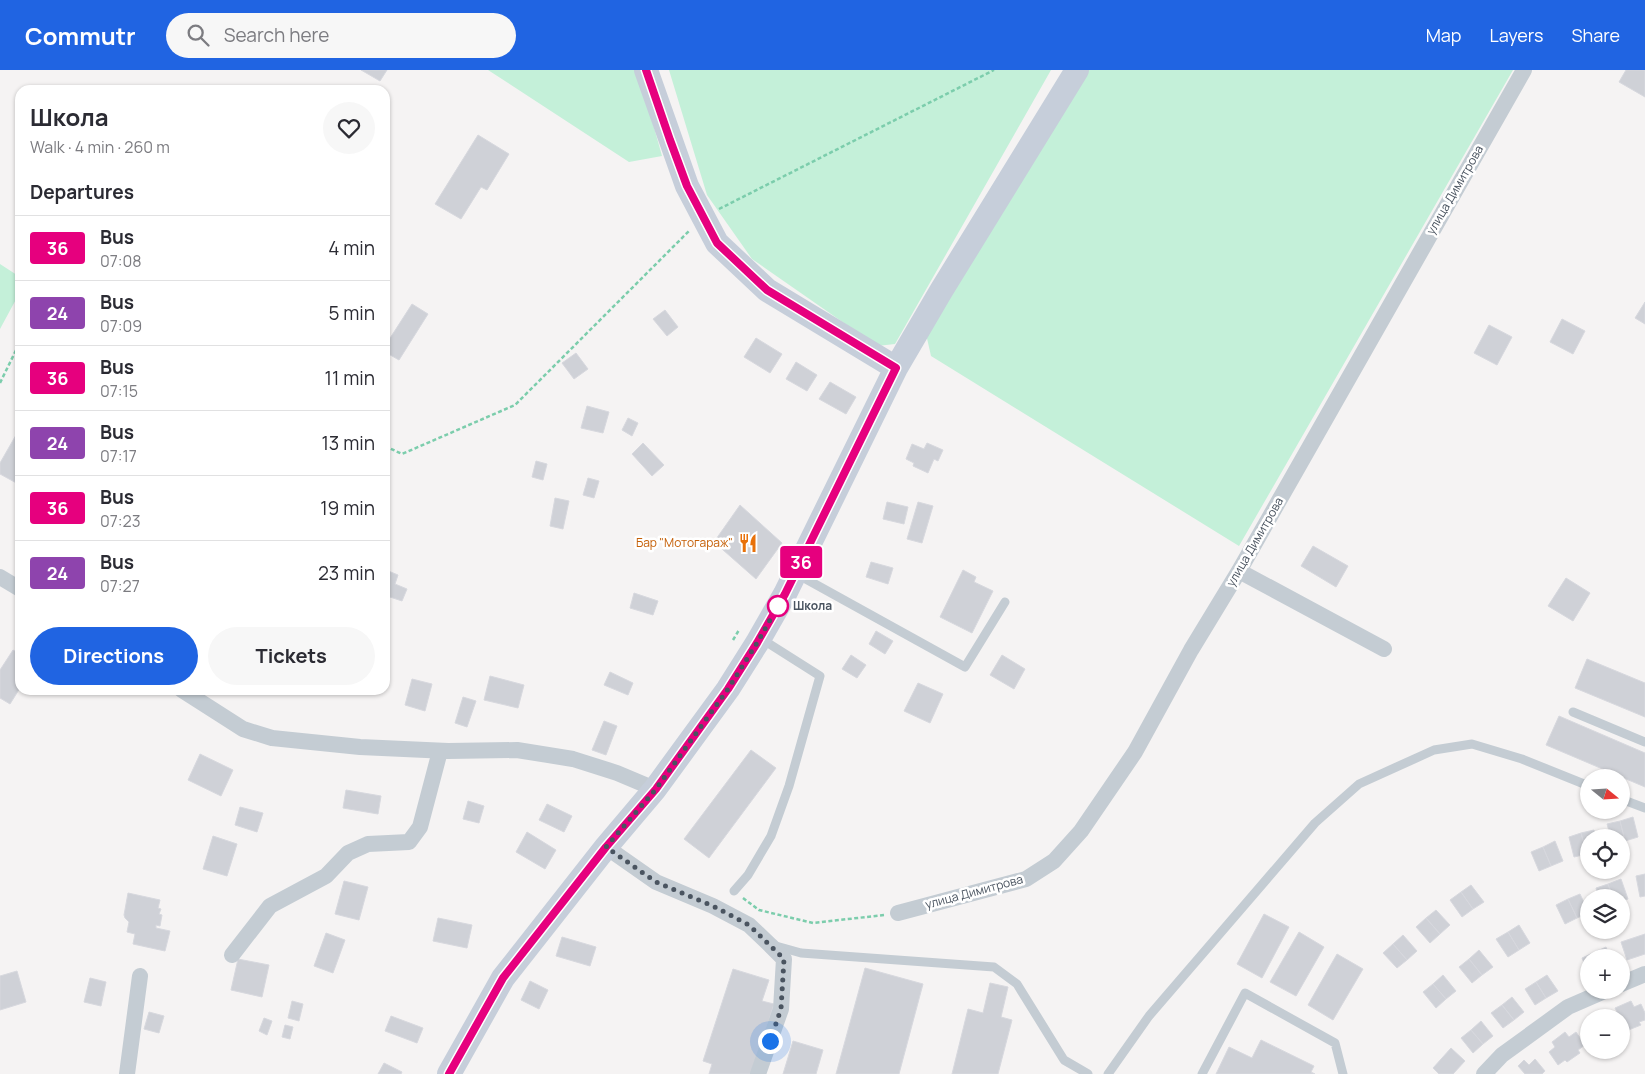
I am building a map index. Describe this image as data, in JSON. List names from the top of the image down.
{
  "streets": {
    "street": ["улица Димитрова"]
  },
  "places": {
    "restaurant": ["Бар \"Мотогараж\""],
    "other": ["Школа"]
  },
  "lines": ["bus line 36"],
  "north": "right",
  "page": {
    "header": "Commutr",
    "search": "Search here",
    "nav": ["Map", "Layers", "Share"],
    "on_map": "36",
    "heading": [
      ["Школа", "Walk · 4 min · 260 m"],
      "Departures"
    ],
    "list": [
      {
        "mark": "36",
        "name": "Bus",
        "note": "07:08",
        "value": "4 min"
      },
      {
        "mark": "24",
        "name": "Bus",
        "note": "07:09",
        "value": "5 min"
      },
      {
        "mark": "36",
        "name": "Bus",
        "note": "07:15",
        "value": "11 min"
      },
      {
        "mark": "24",
        "name": "Bus",
        "note": "07:17",
        "value": "13 min"
      },
      {
        "mark": "36",
        "name": "Bus",
        "note": "07:23",
        "value": "19 min"
      },
      {
        "mark": "24",
        "name": "Bus",
        "note": "07:27",
        "value": "23 min"
      }
    ],
    "buttons": ["Directions", "Tickets"],
    "map_buttons": ["+", "−"]
  }
}
